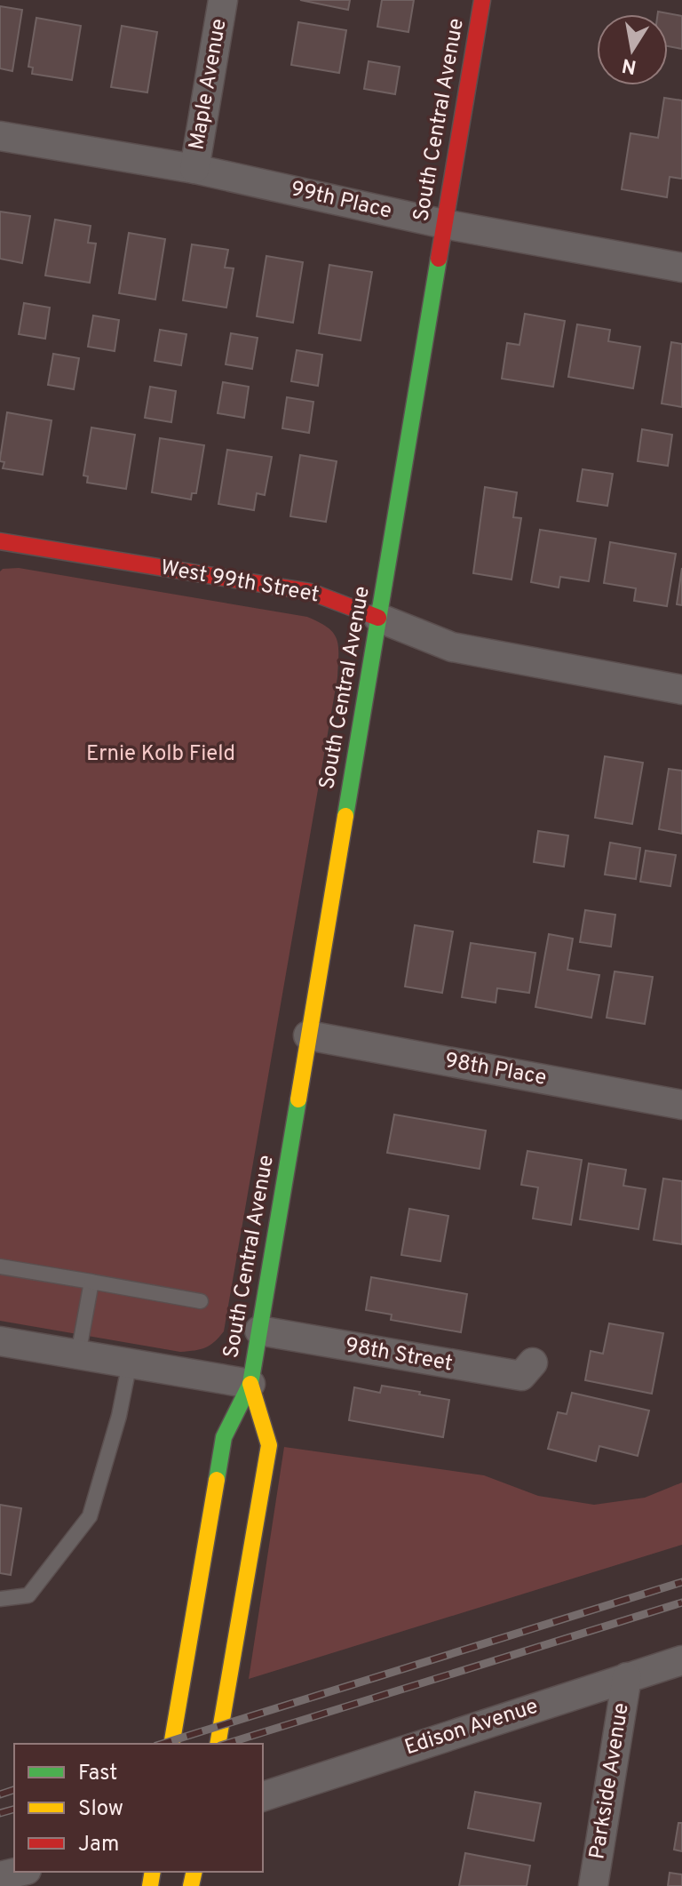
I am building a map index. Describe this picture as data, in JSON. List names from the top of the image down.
{
  "streets": {
    "street": [
      "Maple Avenue",
      "South Central Avenue",
      "99th Place",
      "West 99th Street",
      "98th Place",
      "98th Street",
      "Edison Avenue",
      "Parkside Avenue"
    ]
  },
  "crossings": [
    ["Maple Avenue", "99th Place"],
    ["South Central Avenue", "99th Place"],
    ["South Central Avenue", "West 99th Street"],
    ["South Central Avenue", "98th Place"],
    ["South Central Avenue", "98th Street"],
    ["Edison Avenue", "Parkside Avenue"]
  ],
  "parks": ["Ernie Kolb Field"],
  "legend": ["Fast", "Slow", "Jam"],
  "north": "bottom"
}
